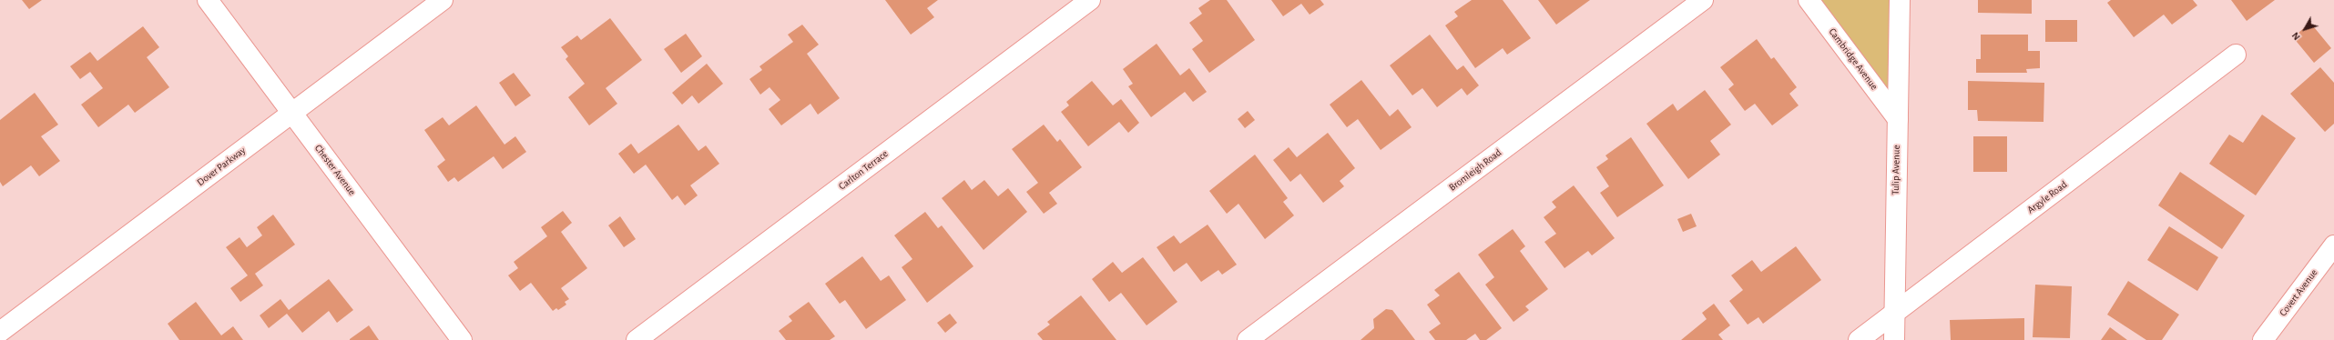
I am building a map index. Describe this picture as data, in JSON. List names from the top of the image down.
{
  "streets": {
    "street": [
      "Cambridge Avenue",
      "Dover Parkway",
      "Chester Avenue",
      "Carlton Terrace",
      "Bromleigh Road",
      "Tulip Avenue",
      "Argyle Road",
      "Covert Avenue"
    ]
  },
  "crossings": [
    ["Cambridge Avenue", "Tulip Avenue"],
    ["Dover Parkway", "Chester Avenue"],
    ["Tulip Avenue", "Argyle Road"]
  ],
  "north": "bottom left"
}
